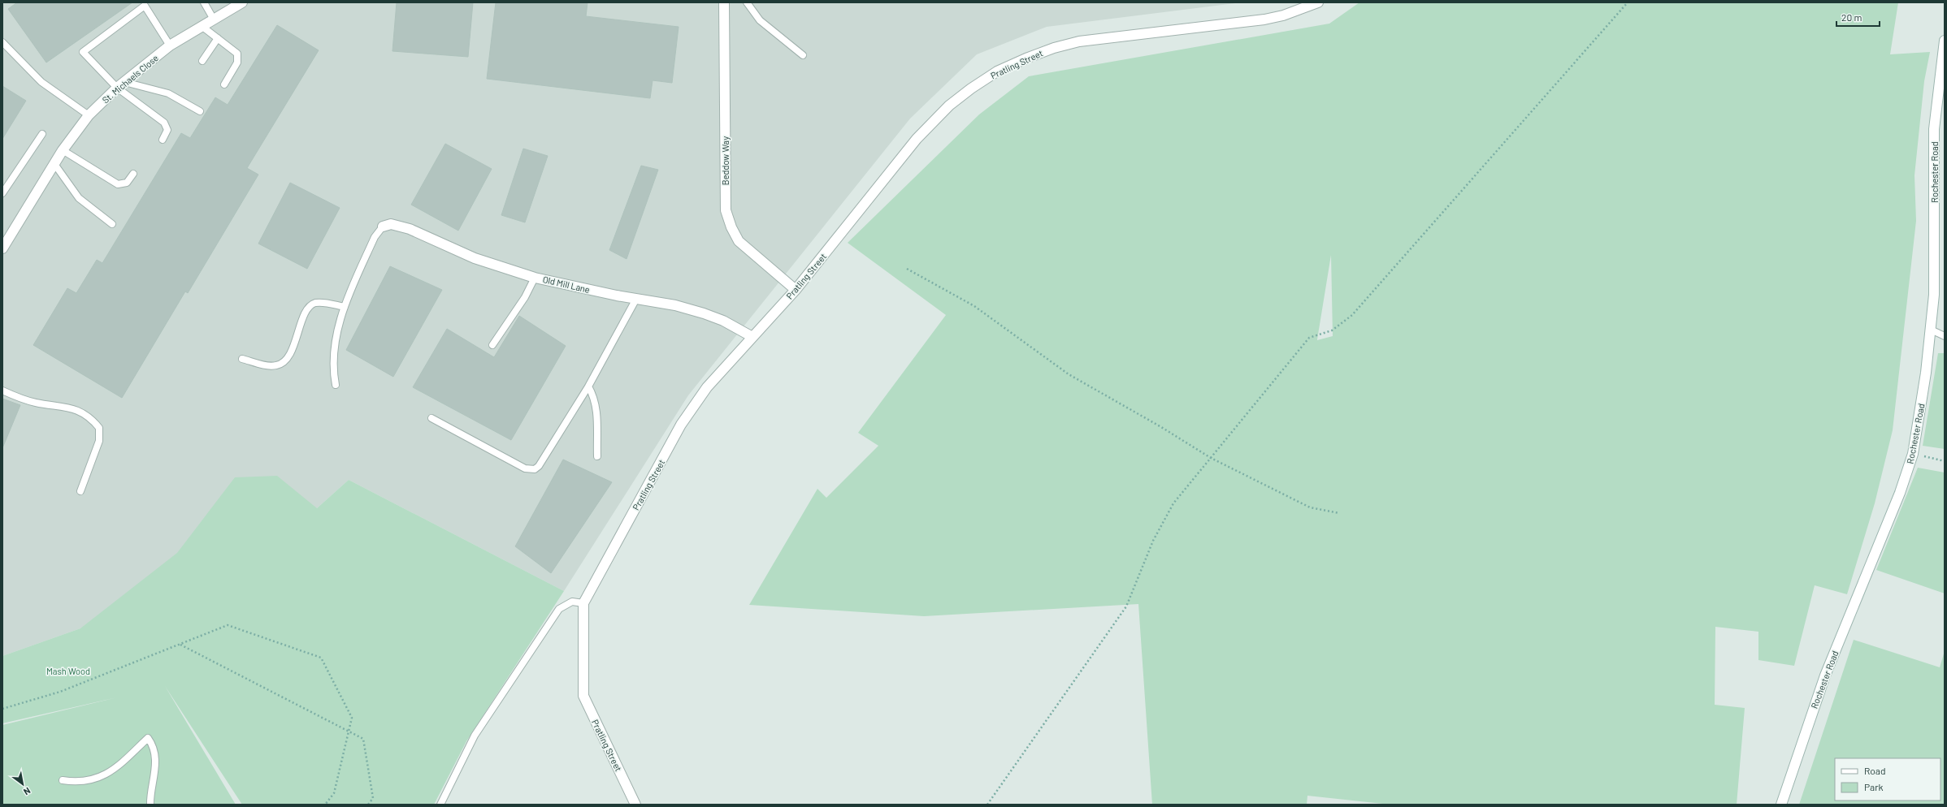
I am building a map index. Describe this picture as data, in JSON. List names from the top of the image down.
{
  "streets": {
    "street": [
      "Pratling Street",
      "St. Michaels Close",
      "Beddow Way",
      "Rochester Road",
      "Old Mill Lane"
    ]
  },
  "crossings": [
    ["Pratling Street", "Beddow Way"],
    ["Pratling Street", "Old Mill Lane"]
  ],
  "parks": ["Mash Wood"],
  "legend": ["Road", "Park"],
  "scale_bar": "20 m",
  "north": "bottom right"
}
